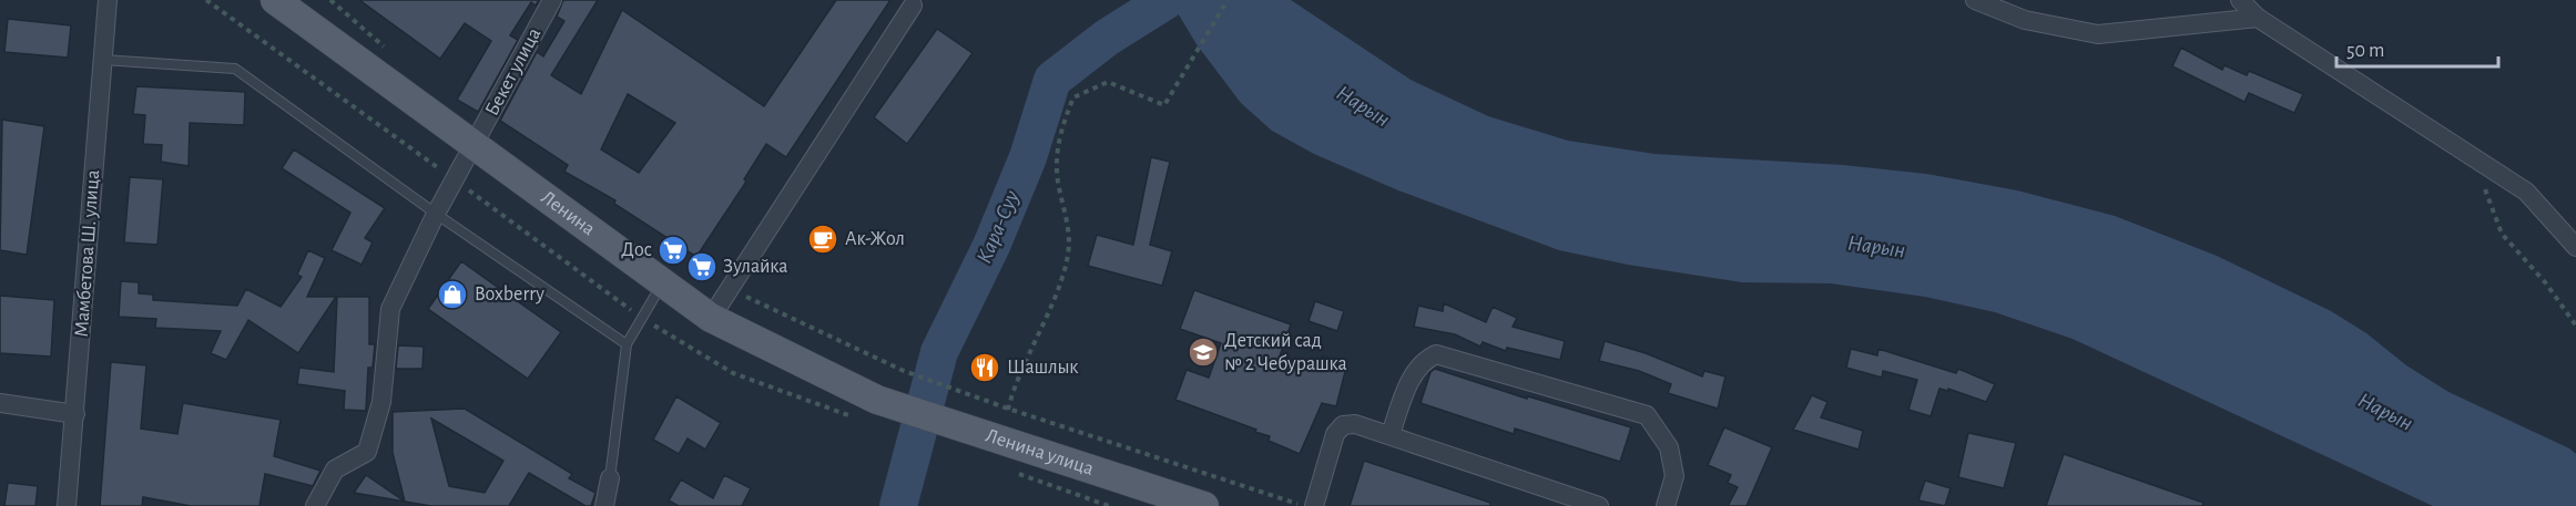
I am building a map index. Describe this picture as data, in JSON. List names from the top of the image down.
{
  "streets": {
    "main road": ["Ленина", "Ленина улица"],
    "street": ["Бекет улица", "Мамбетова Ш. улица"]
  },
  "crossings": [
    ["Бекет улица", "Ленина"],
    ["Ленина", "Ленина улица"]
  ],
  "water": ["Нарын", "Кара-Суу"],
  "places": {
    "cafe": ["Ак-Жол"],
    "supermarket": ["Дос", "Зулайка"],
    "shop": ["Boxberry"],
    "school or university": ["Детский сад № 2 Чебурашка"],
    "restaurant": ["Шашлык"]
  },
  "scale_bar": "50 m"
}
